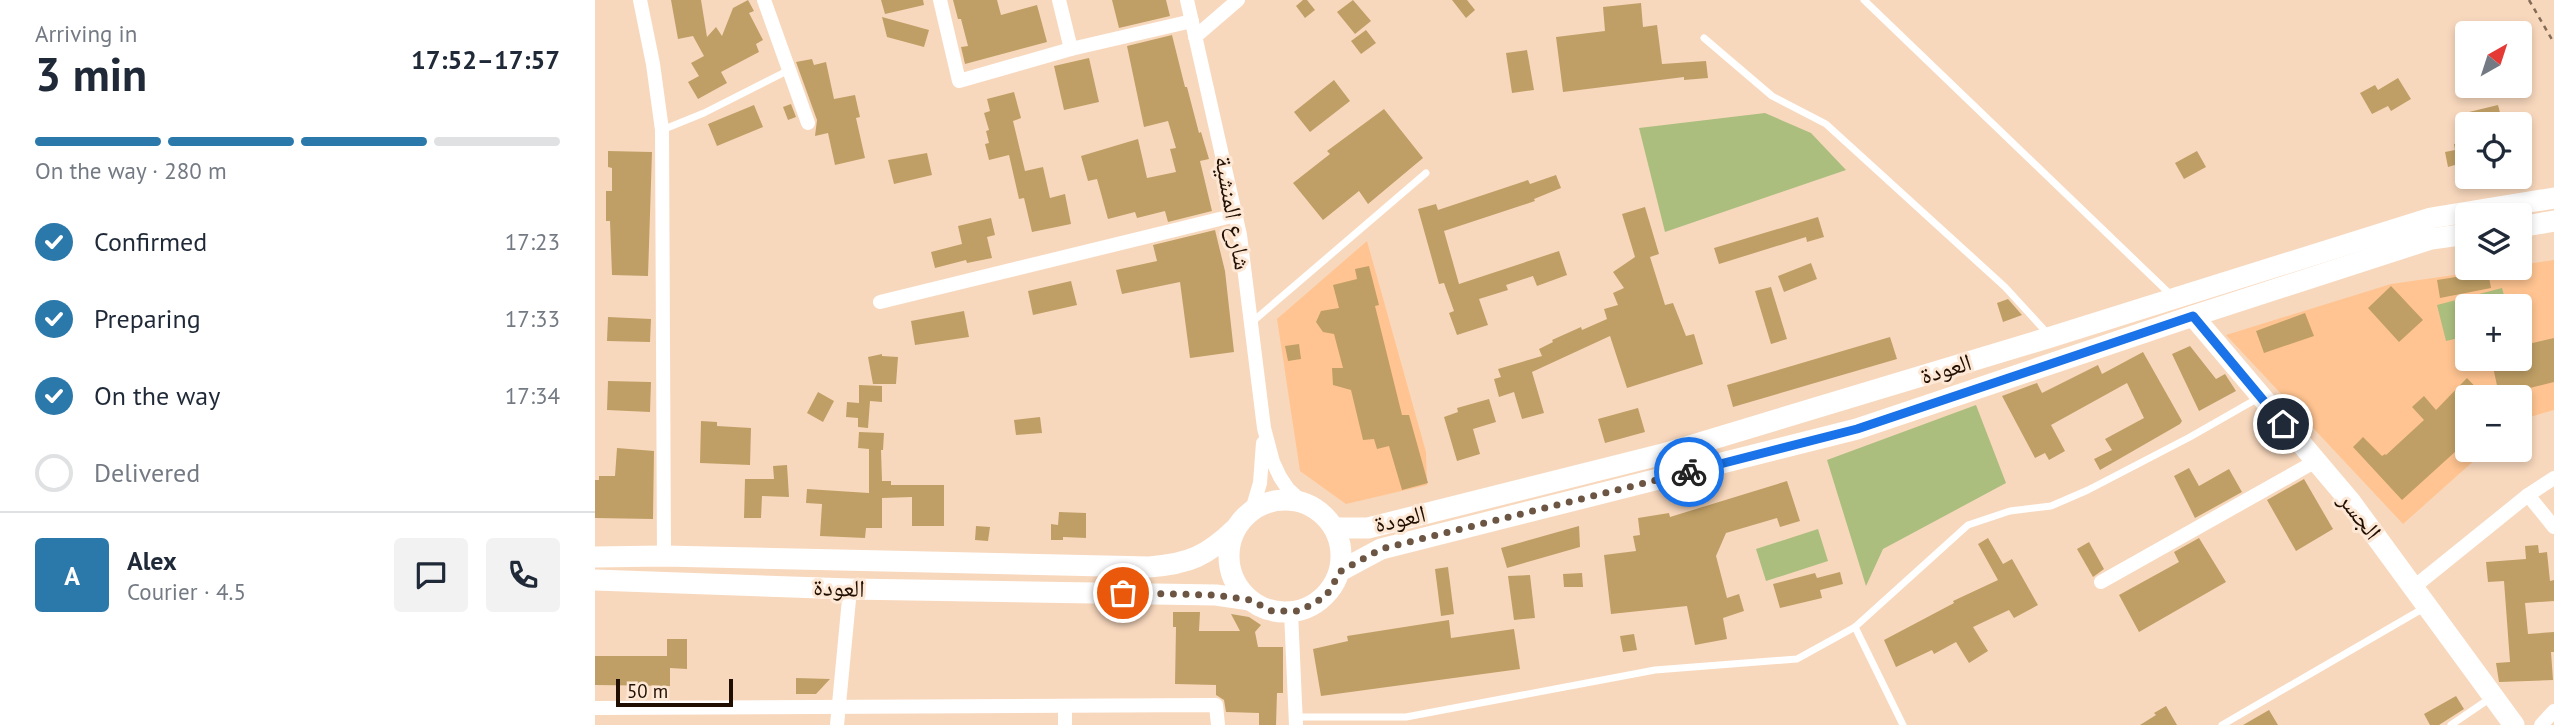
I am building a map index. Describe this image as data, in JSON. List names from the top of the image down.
{
  "streets": {
    "main road": ["العودة", "الجسر"],
    "street": ["شارع المنشية"]
  },
  "crossings": [
    ["شارع المنشية", "العودة"],
    ["العودة", "الجسر"]
  ],
  "scale_bar": "50 m",
  "north": "top right",
  "page": {
    "heading": ["3 min", "Arriving in", "17:52–17:57"],
    "panel": ["Alex", "Courier · 4.5"],
    "map_buttons": ["+", "−"],
    "bar": "On the way · 280 m",
    "list": [
      ["Confirmed", "17:23"],
      ["Preparing", "17:33"],
      ["On the way", "17:34"],
      "Delivered"
    ],
    "round": "A",
    "scale": "50 m"
  }
}
